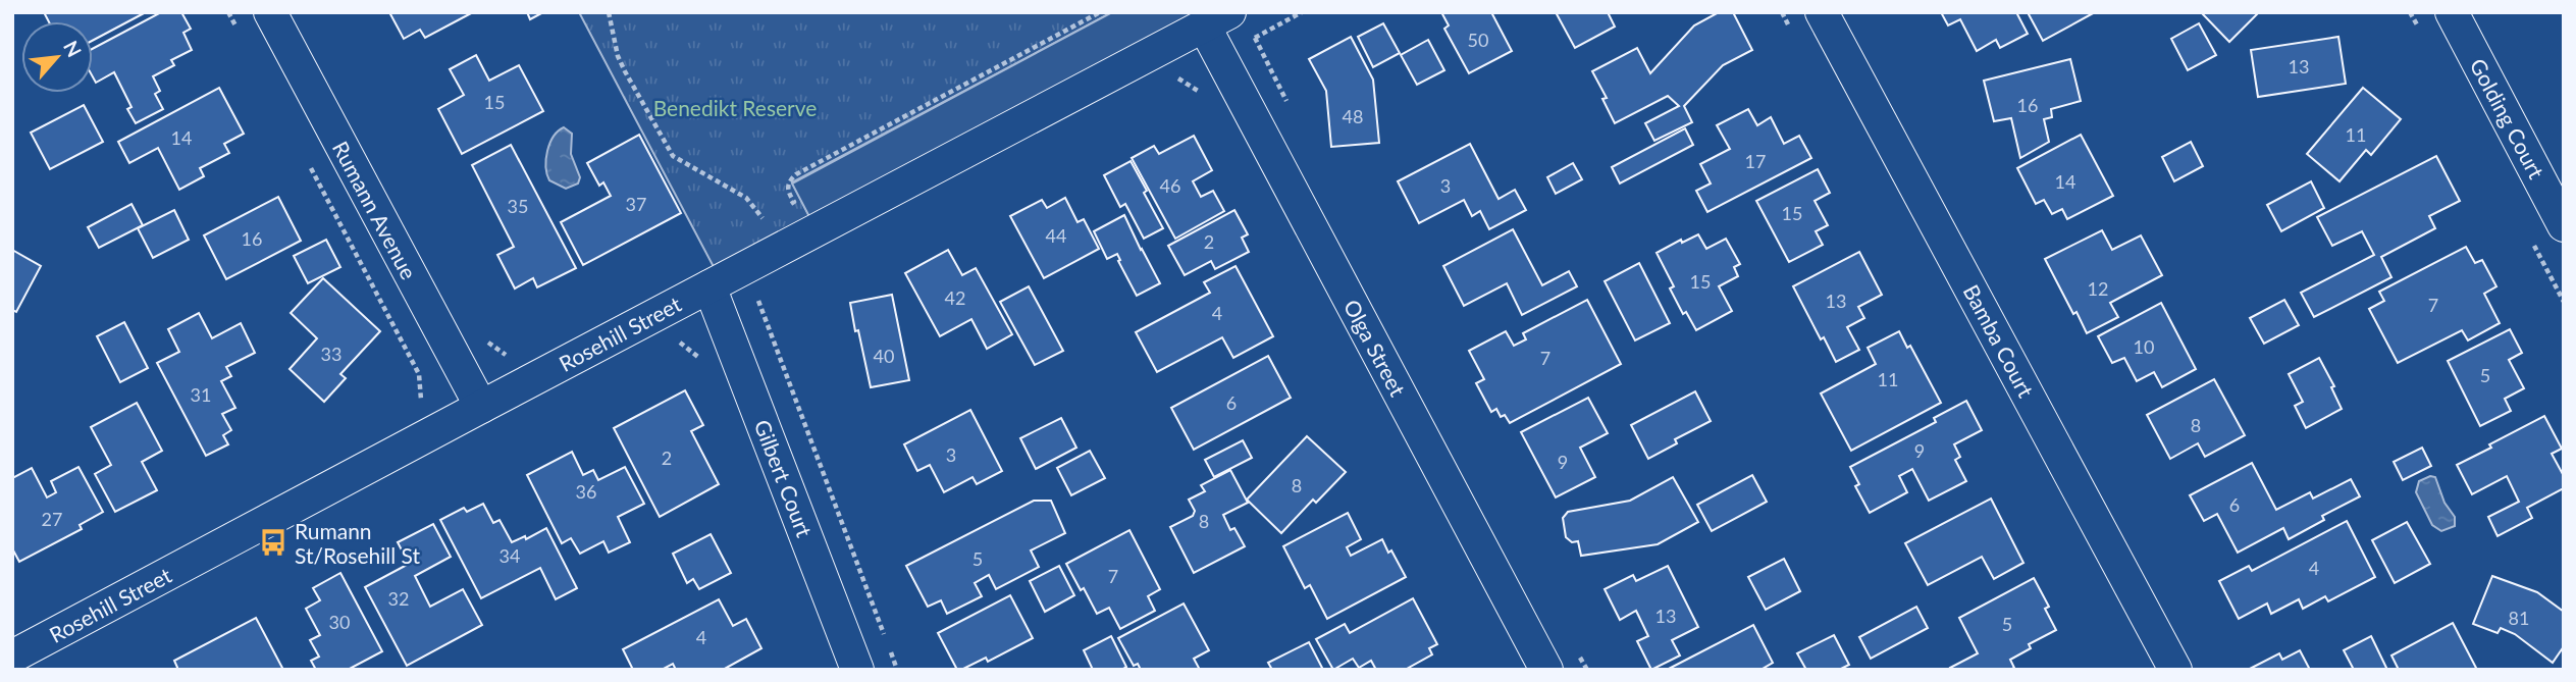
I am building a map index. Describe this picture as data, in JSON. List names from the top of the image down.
{
  "streets": {
    "street": [
      "Golding Court",
      "Rumann Avenue",
      "Rosehill Street",
      "Bamba Court",
      "Olga Street",
      "Gilbert Court"
    ]
  },
  "crossings": [
    ["Rumann Avenue", "Rosehill Street"],
    ["Rosehill Street", "Olga Street"],
    ["Rosehill Street", "Gilbert Court"]
  ],
  "parks": ["Benedikt Reserve"],
  "places": {
    "bus stop": ["Rumann St/Rosehill St"]
  },
  "house_numbers": [
    "50",
    "13",
    "15",
    "16",
    "48",
    "11",
    "14",
    "17",
    "14",
    "46",
    "3",
    "37",
    "35",
    "15",
    "44",
    "16",
    "2",
    "15",
    "12",
    "42",
    "13",
    "7",
    "4",
    "10",
    "33",
    "40",
    "7",
    "5",
    "11",
    "31",
    "6",
    "8",
    "9",
    "3",
    "2",
    "9",
    "8",
    "36",
    "6",
    "27",
    "8",
    "34",
    "5",
    "4",
    "7",
    "32",
    "13",
    "81",
    "30",
    "5",
    "4"
  ],
  "north": "top right"
}
